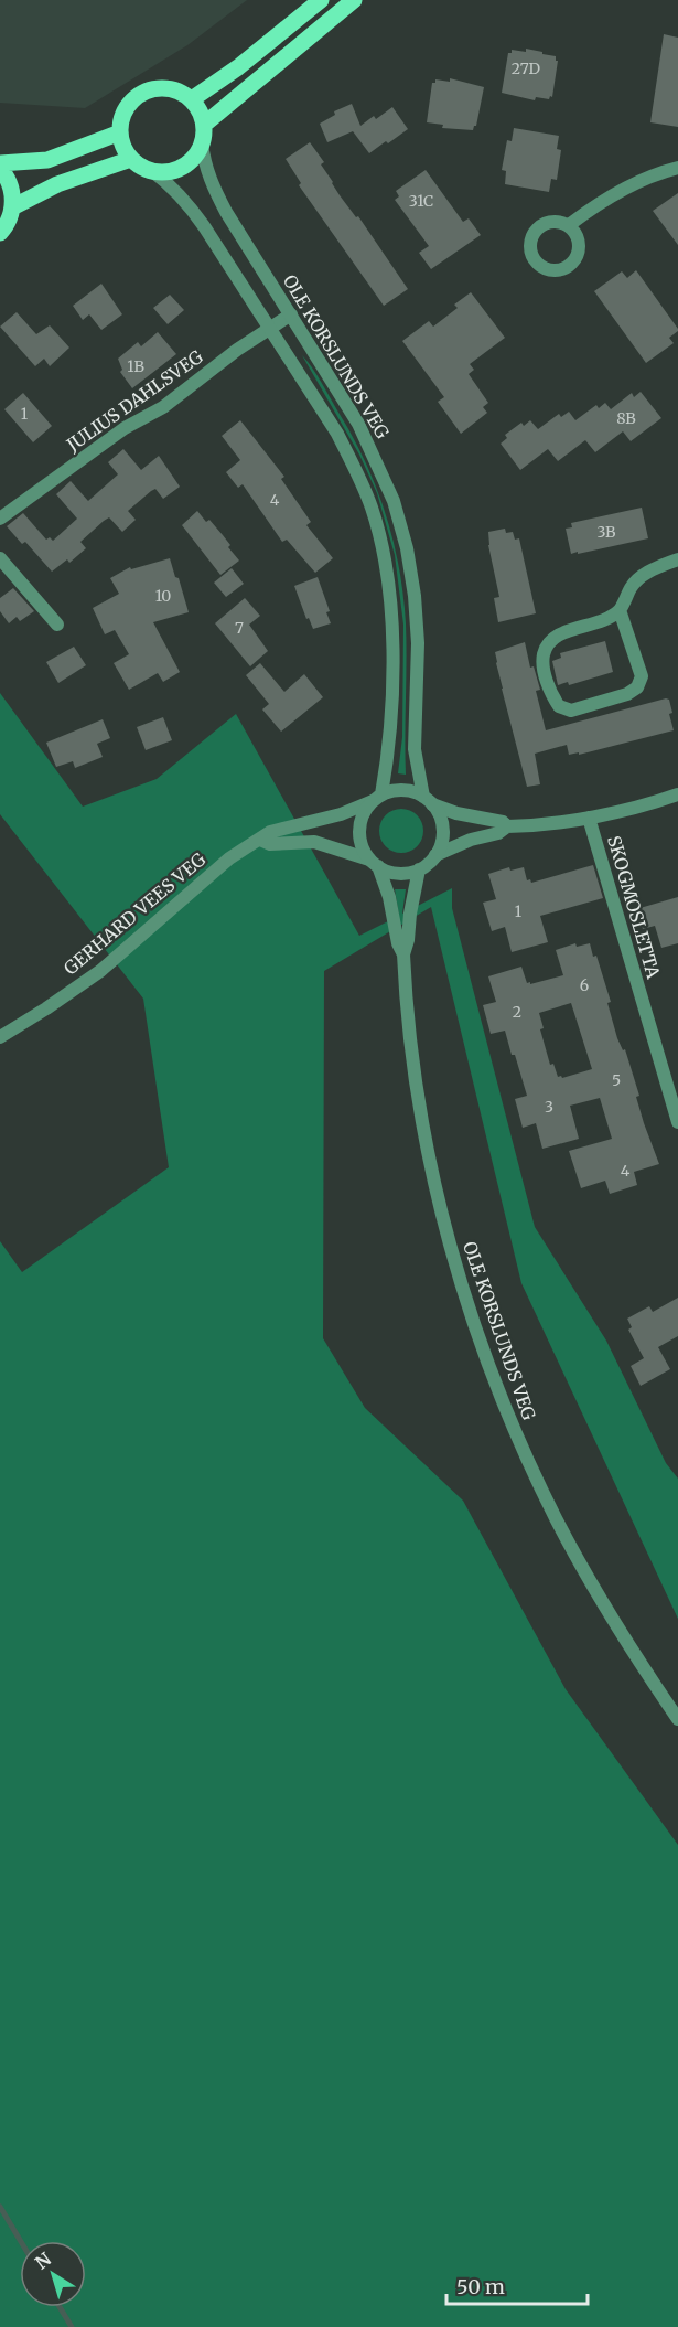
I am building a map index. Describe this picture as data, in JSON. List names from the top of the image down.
{
  "streets": {
    "street": [
      "OLE KORSLUNDS VEG",
      "JULIUS DAHLSVEG",
      "SKOGMOSLETTA",
      "GERHARD VEES VEG"
    ]
  },
  "crossings": [
    ["OLE KORSLUNDS VEG", "JULIUS DAHLSVEG"],
    ["OLE KORSLUNDS VEG", "GERHARD VEES VEG"]
  ],
  "house_numbers": [
    "27D",
    "31C",
    "1B",
    "1",
    "8B",
    "4",
    "3B",
    "10",
    "7",
    "1",
    "6",
    "2",
    "5",
    "3",
    "4"
  ],
  "scale_bar": "50 m",
  "north": "top left"
}
